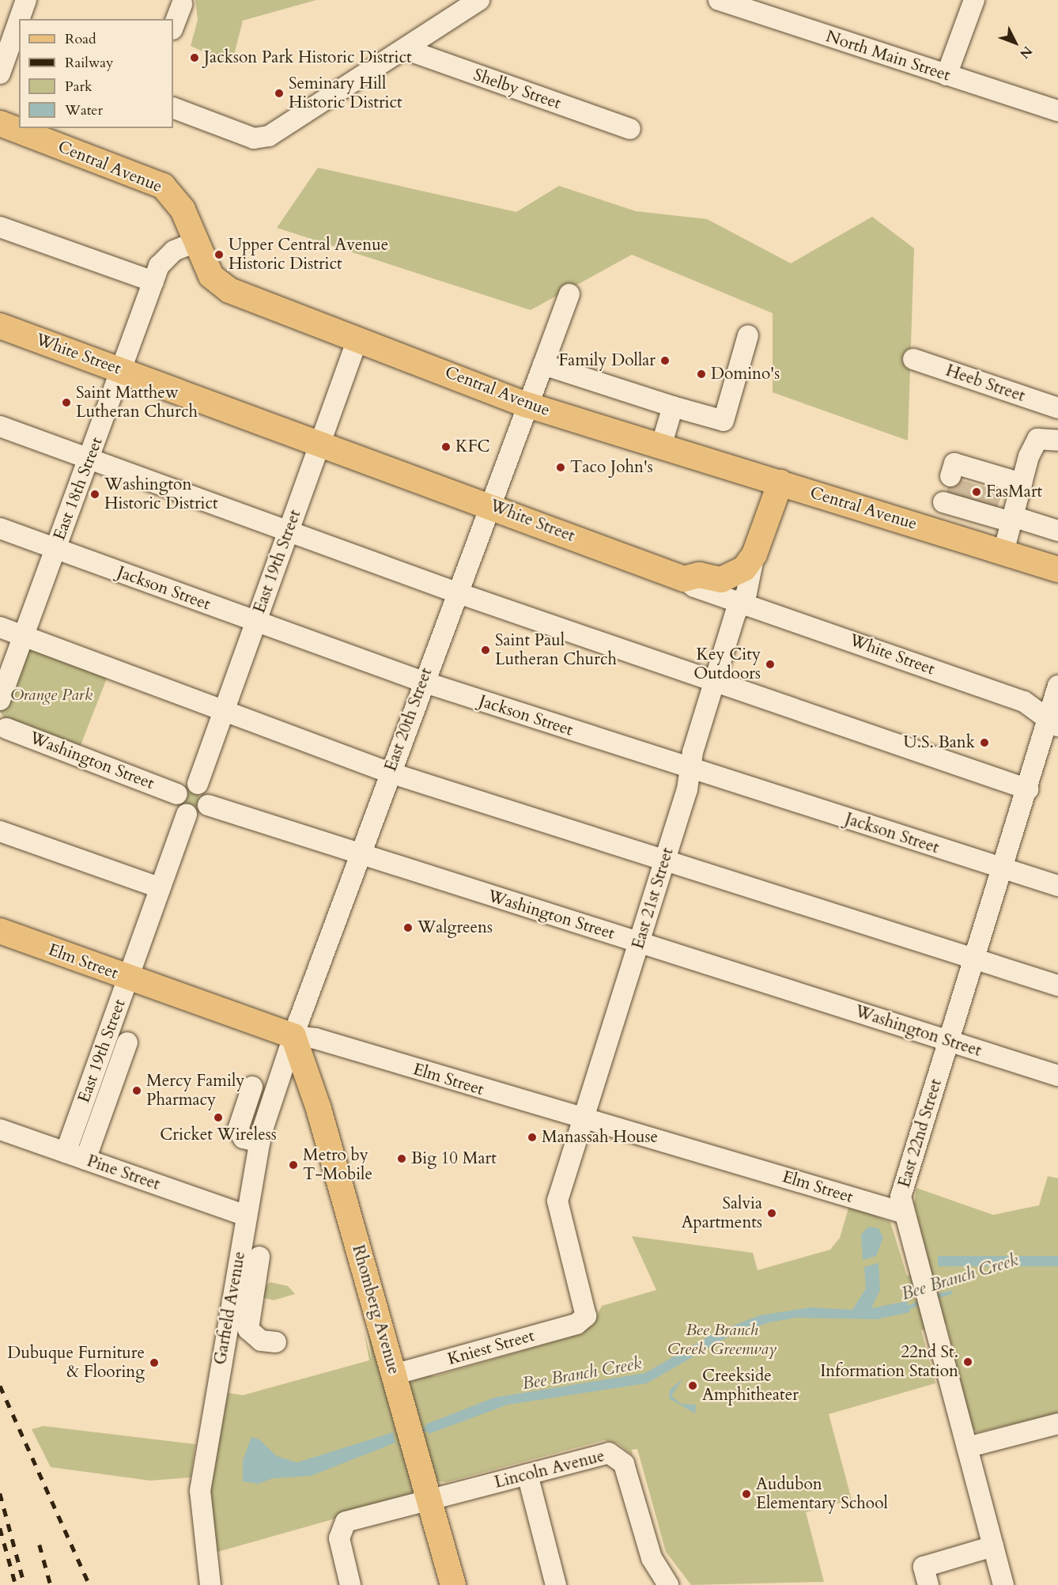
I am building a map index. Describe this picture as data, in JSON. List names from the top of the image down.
{
  "streets": {
    "main road": [
      "Central Avenue",
      "White Street",
      "East 21st Street",
      "Elm Street",
      "Rhomberg Avenue"
    ],
    "street": [
      "North Main Street",
      "Shelby Street",
      "Heeb Street",
      "East 18th Street",
      "East 19th Street",
      "Jackson Street",
      "East 20th Street",
      "Washington Street",
      "East 22nd Street",
      "Pine Street",
      "Garfield Avenue",
      "Kniest Street",
      "Lincoln Avenue"
    ]
  },
  "crossings": [
    ["Central Avenue", "East 18th Street"],
    ["Central Avenue", "East 19th Street"],
    ["Central Avenue", "East 20th Street"],
    ["Central Avenue", "East 21st Street"],
    ["White Street", "East 18th Street"],
    ["White Street", "East 19th Street"],
    ["White Street", "East 20th Street"],
    ["White Street", "East 21st Street"],
    ["White Street", "East 22nd Street"],
    ["East 18th Street", "Jackson Street"],
    ["East 19th Street", "Jackson Street"],
    ["East 19th Street", "Washington Street"],
    ["East 19th Street", "Elm Street"],
    ["East 19th Street", "Pine Street"],
    ["Jackson Street", "East 20th Street"],
    ["Jackson Street", "East 21st Street"],
    ["Jackson Street", "East 22nd Street"],
    ["East 20th Street", "Washington Street"],
    ["East 20th Street", "Elm Street"],
    ["East 20th Street", "Garfield Avenue"],
    ["East 20th Street", "Rhomberg Avenue"],
    ["Washington Street", "East 21st Street"],
    ["Washington Street", "East 22nd Street"],
    ["East 21st Street", "Elm Street"],
    ["East 21st Street", "Kniest Street"],
    ["Elm Street", "East 22nd Street"],
    ["Elm Street", "Garfield Avenue"],
    ["Elm Street", "Rhomberg Avenue"],
    ["Pine Street", "Garfield Avenue"],
    ["Garfield Avenue", "Rhomberg Avenue"],
    ["Rhomberg Avenue", "Kniest Street"],
    ["Rhomberg Avenue", "Lincoln Avenue"]
  ],
  "water": ["Bee Branch Creek"],
  "parks": ["Orange Park", "Bee Branch Creek Greenway"],
  "places": [
    "Jackson Park Historic District",
    "Seminary Hill Historic District",
    "Upper Central Avenue Historic District",
    "Family Dollar",
    "Domino's",
    "Saint Matthew Lutheran Church",
    "KFC",
    "Taco John's",
    "FasMart",
    "Washington Historic District",
    "Saint Paul Lutheran Church",
    "Key City Outdoors",
    "U.S. Bank",
    "Walgreens",
    "Mercy Family Pharmacy",
    "Cricket Wireless",
    "Manassah House",
    "Big 10 Mart",
    "Metro by T-Mobile",
    "Salvia Apartments",
    "22nd St. Information Station",
    "Dubuque Furniture & Flooring",
    "Creekside Amphitheater",
    "Audubon Elementary School"
  ],
  "legend": [
    "Road",
    "Railway",
    "Park",
    "Water"
  ],
  "north": "bottom right"
}
